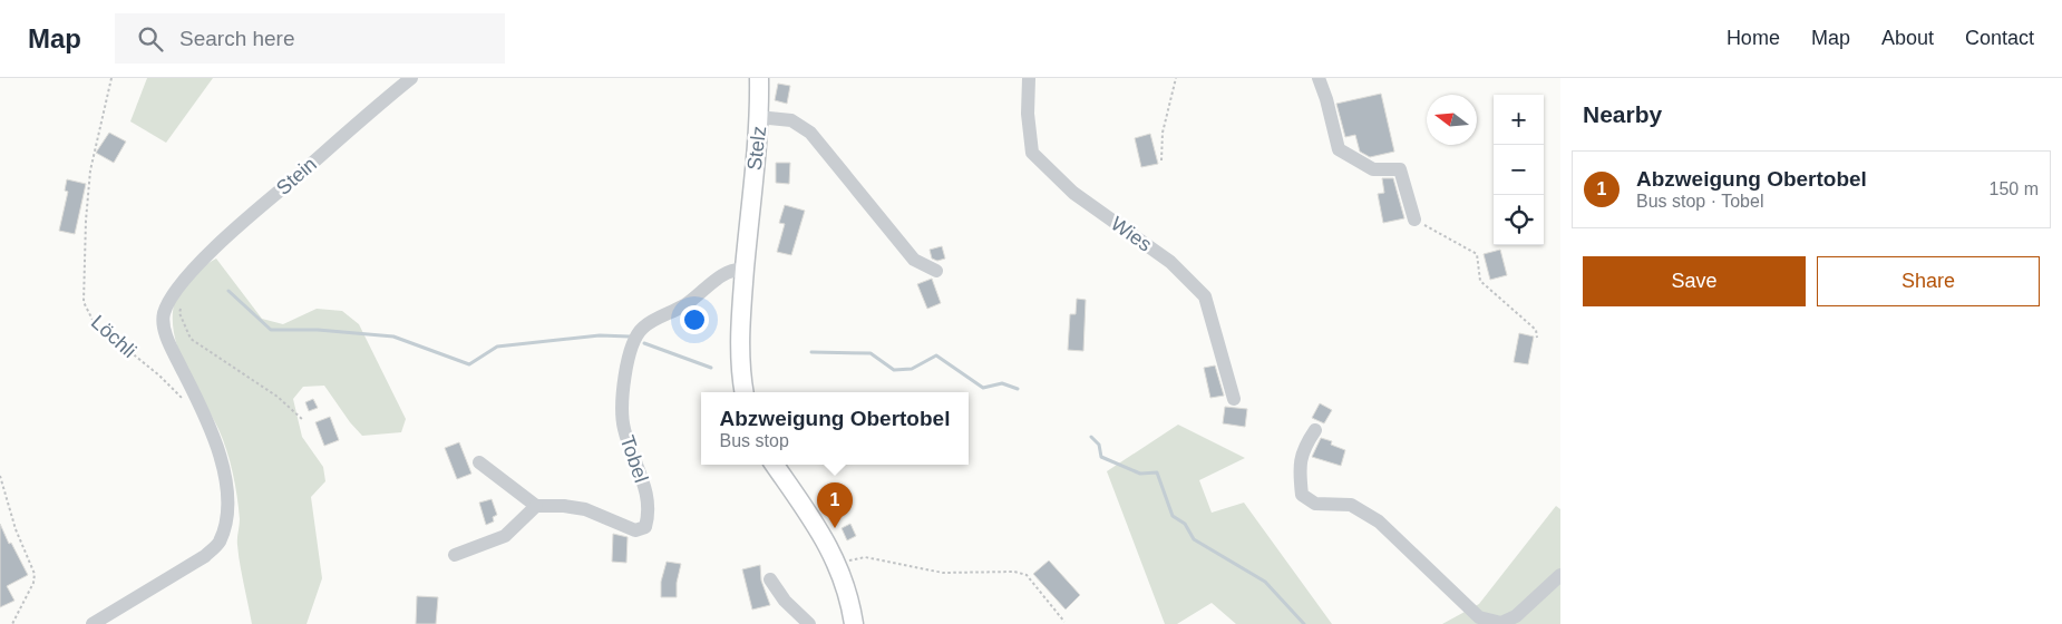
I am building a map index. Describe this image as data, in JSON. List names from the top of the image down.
{
  "streets": {
    "main road": ["Stelz"],
    "street": [
      "Stein",
      "Wies",
      "Löchli",
      "Tobel"
    ]
  },
  "crossings": [
    ["Stelz", "Tobel"],
    ["Stein", "Löchli"]
  ],
  "north": "left",
  "page": {
    "header": "Map",
    "search": "Search here",
    "nav": [
      "Home",
      "Map",
      "About",
      "Contact"
    ],
    "heading": "Nearby",
    "map_buttons": ["+", "−"],
    "list": [
      {
        "mark": "1",
        "name": "Abzweigung Obertobel",
        "note": "Bus stop · Tobel",
        "value": "150 m"
      }
    ],
    "buttons": ["Save", "Share"],
    "popup": ["Abzweigung Obertobel", "Bus stop"],
    "pins": "1"
  }
}
